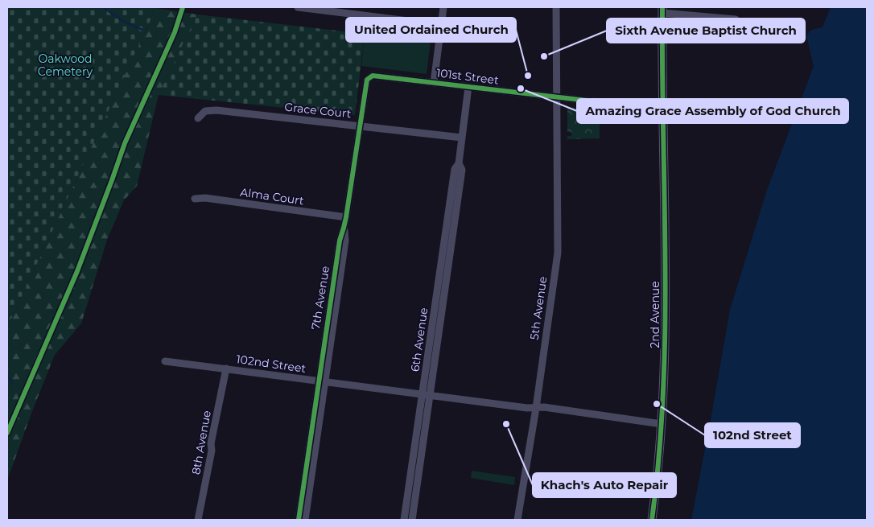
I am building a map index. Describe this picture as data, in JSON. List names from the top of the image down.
{
  "streets": {
    "main road": ["2nd Avenue"],
    "street": [
      "101st Street",
      "Grace Court",
      "Alma Court",
      "7th Avenue",
      "5th Avenue",
      "6th Avenue",
      "102nd Street",
      "8th Avenue"
    ]
  },
  "crossings": [
    ["101st Street", "7th Avenue"],
    ["101st Street", "5th Avenue"],
    ["101st Street", "2nd Avenue"],
    ["101st Street", "6th Avenue"],
    ["Grace Court", "7th Avenue"],
    ["Grace Court", "6th Avenue"],
    ["Alma Court", "7th Avenue"],
    ["7th Avenue", "102nd Street"],
    ["5th Avenue", "102nd Street"],
    ["2nd Avenue", "102nd Street"],
    ["6th Avenue", "102nd Street"],
    ["102nd Street", "8th Avenue"]
  ],
  "parks": ["Oakwood Cemetery"],
  "places": [
    "Sixth Avenue Baptist Church",
    "United Ordained Church",
    "Amazing Grace Assembly of God Church",
    "102nd Street",
    "Khach's Auto Repair"
  ]
}
